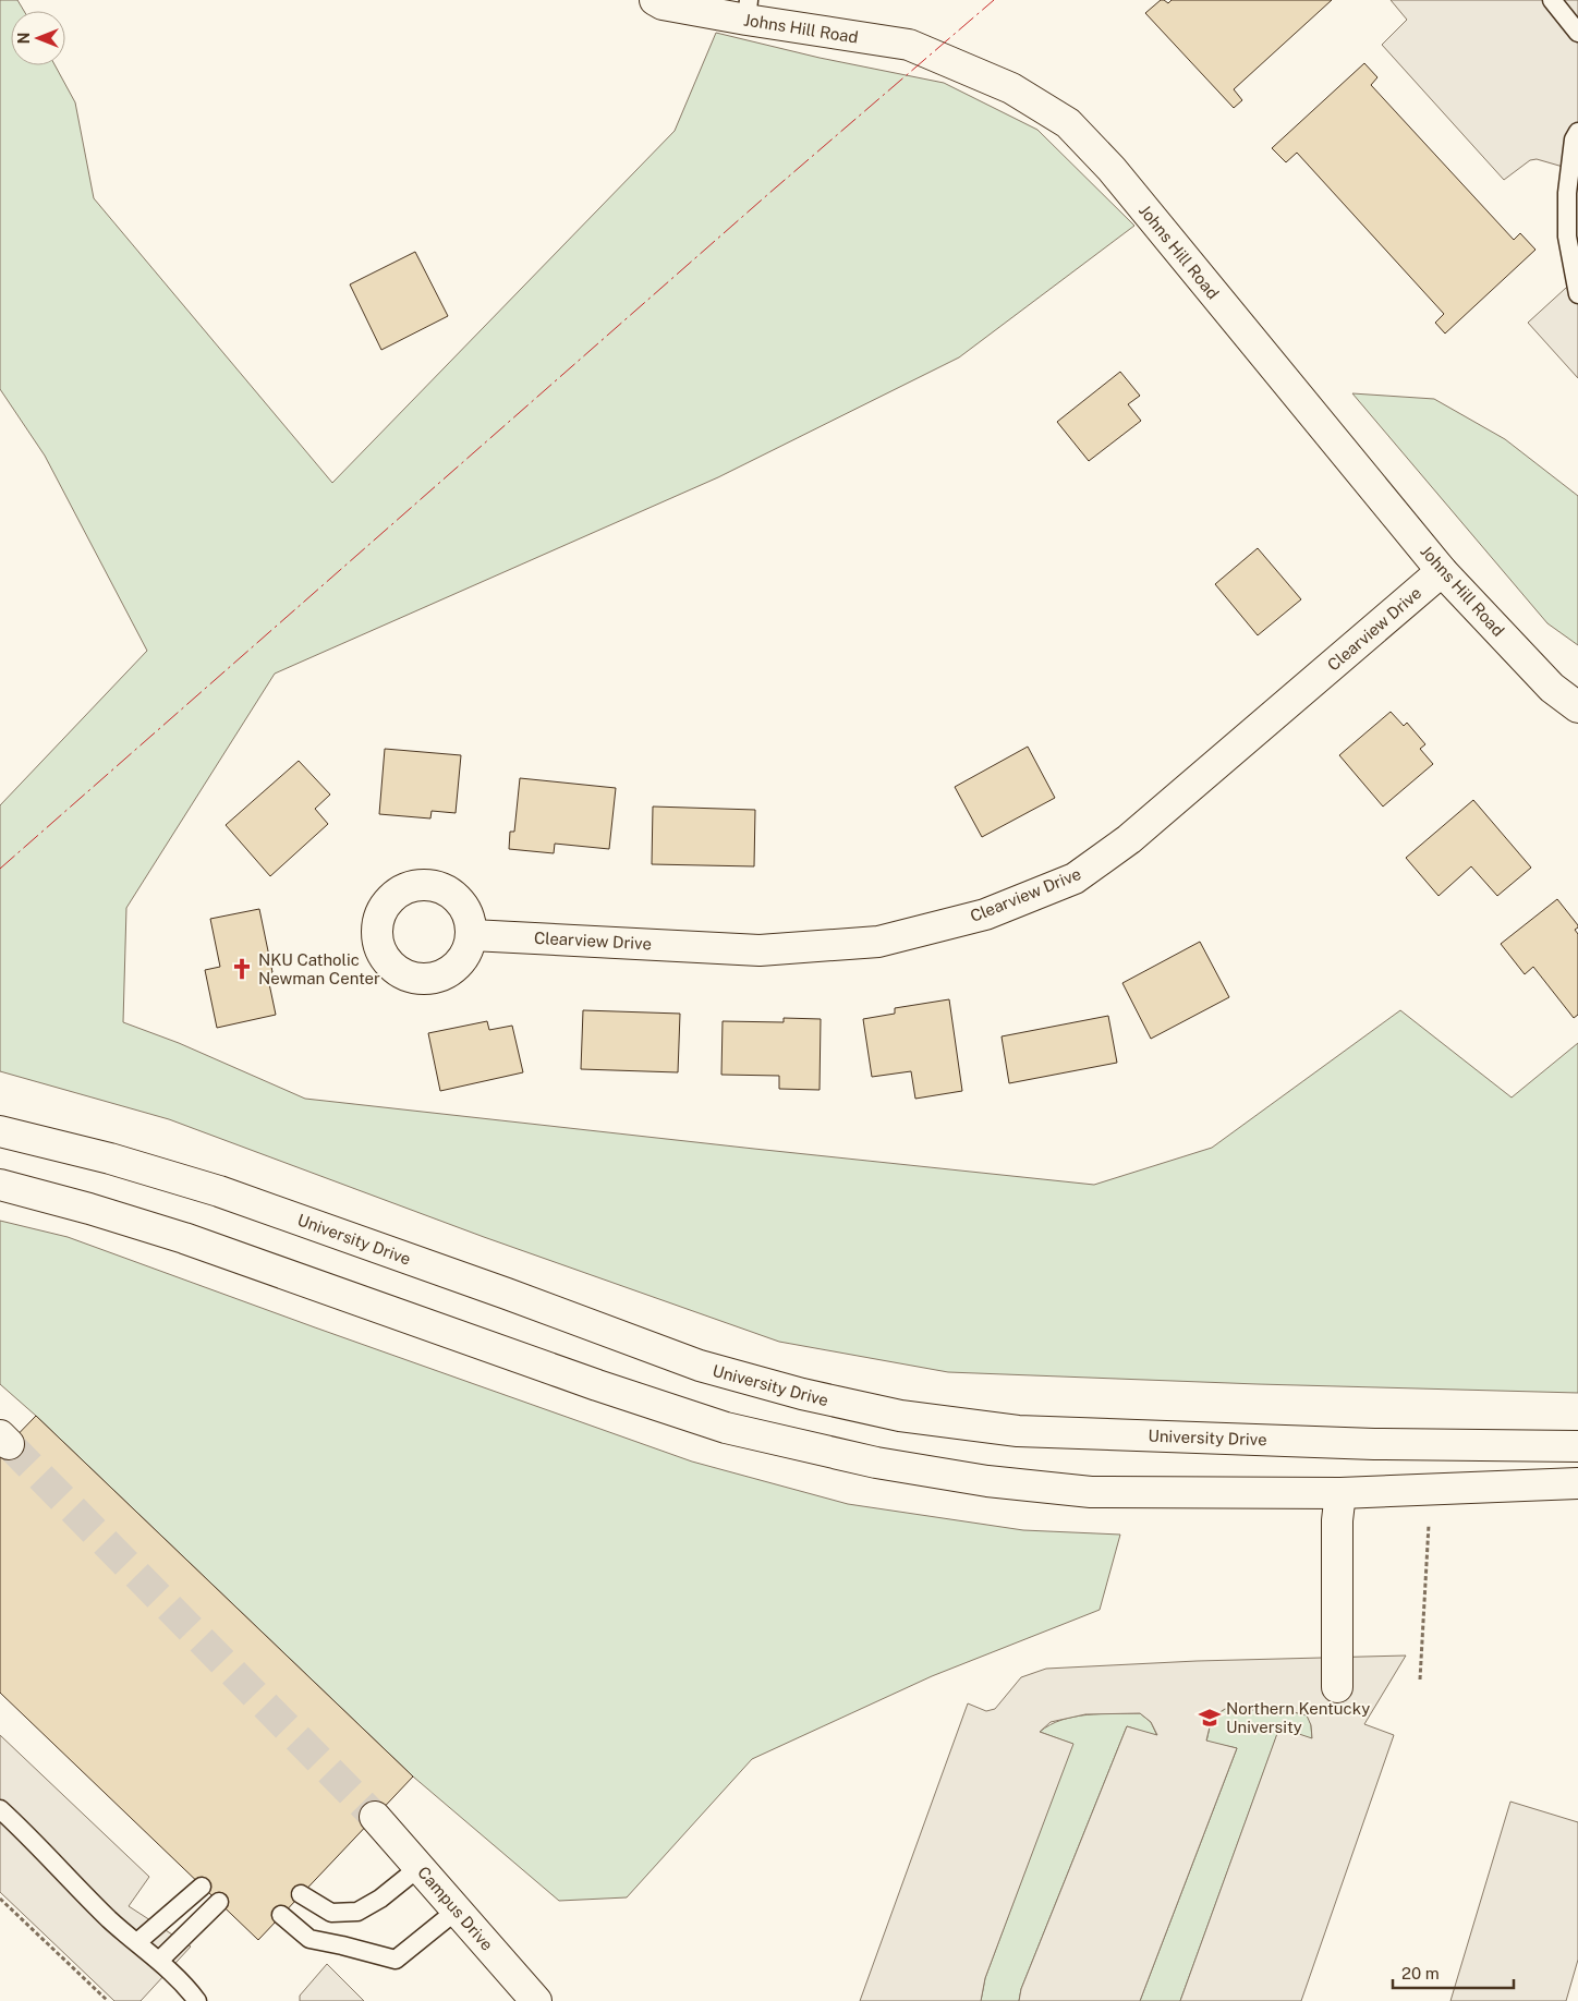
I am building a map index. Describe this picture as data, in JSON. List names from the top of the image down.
{
  "streets": {
    "street": [
      "Johns Hill Road",
      "Clearview Drive",
      "University Drive",
      "Campus Drive"
    ]
  },
  "crossings": [
    ["Johns Hill Road", "Clearview Drive"]
  ],
  "places": {
    "church": ["NKU Catholic Newman Center"],
    "school or university": ["Northern Kentucky University"]
  },
  "scale_bar": "20 m",
  "north": "left"
}
